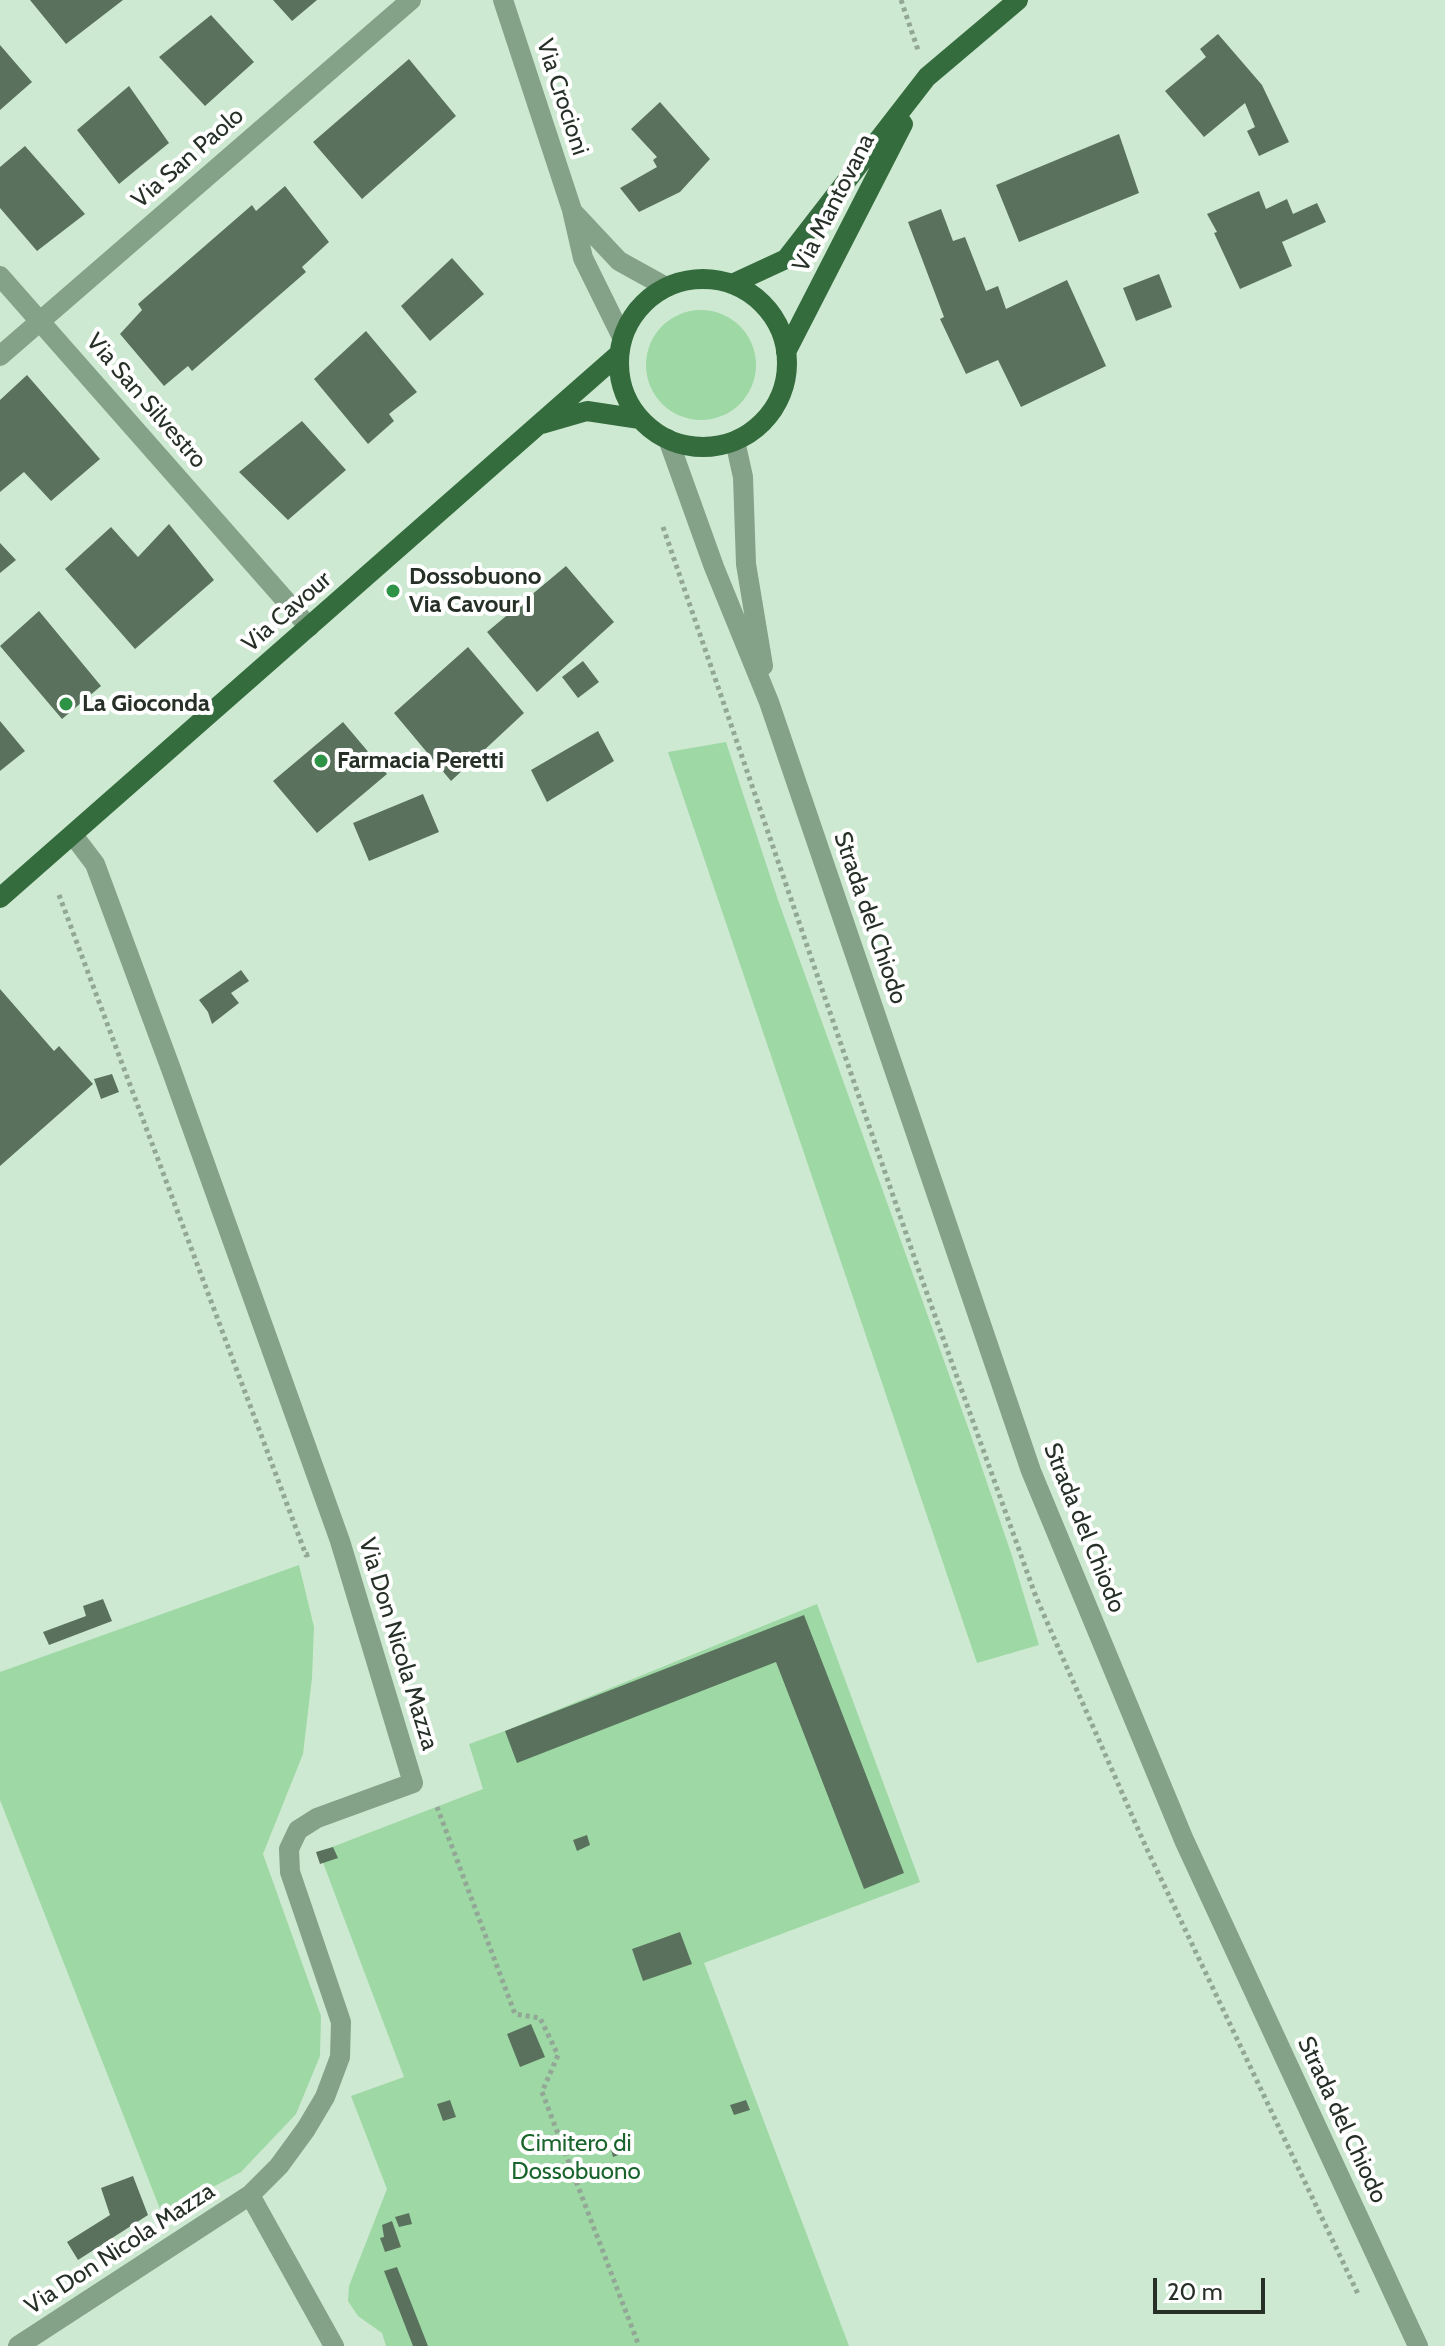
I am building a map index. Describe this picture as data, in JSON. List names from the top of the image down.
{
  "streets": {
    "main road": ["Via Mantovana", "Via Cavour"],
    "street": [
      "Via Crocioni",
      "Via San Paolo",
      "Via San Silvestro",
      "Strada del Chiodo",
      "Via Don Nicola Mazza"
    ]
  },
  "crossings": [
    ["Via Crocioni", "Via Mantovana"],
    ["Via Crocioni", "Via Cavour"],
    ["Via Crocioni", "Strada del Chiodo"],
    ["Via San Paolo", "Via San Silvestro"],
    ["Via Mantovana", "Via Cavour"],
    ["Via Mantovana", "Strada del Chiodo"],
    ["Via San Silvestro", "Via Cavour"],
    ["Via Cavour", "Strada del Chiodo"],
    ["Via Cavour", "Via Don Nicola Mazza"]
  ],
  "parks": ["Cimitero di Dossobuono"],
  "places": ["Dossobuono Via Cavour I", "La Gioconda", "Farmacia Peretti"],
  "scale_bar": "20 m"
}
